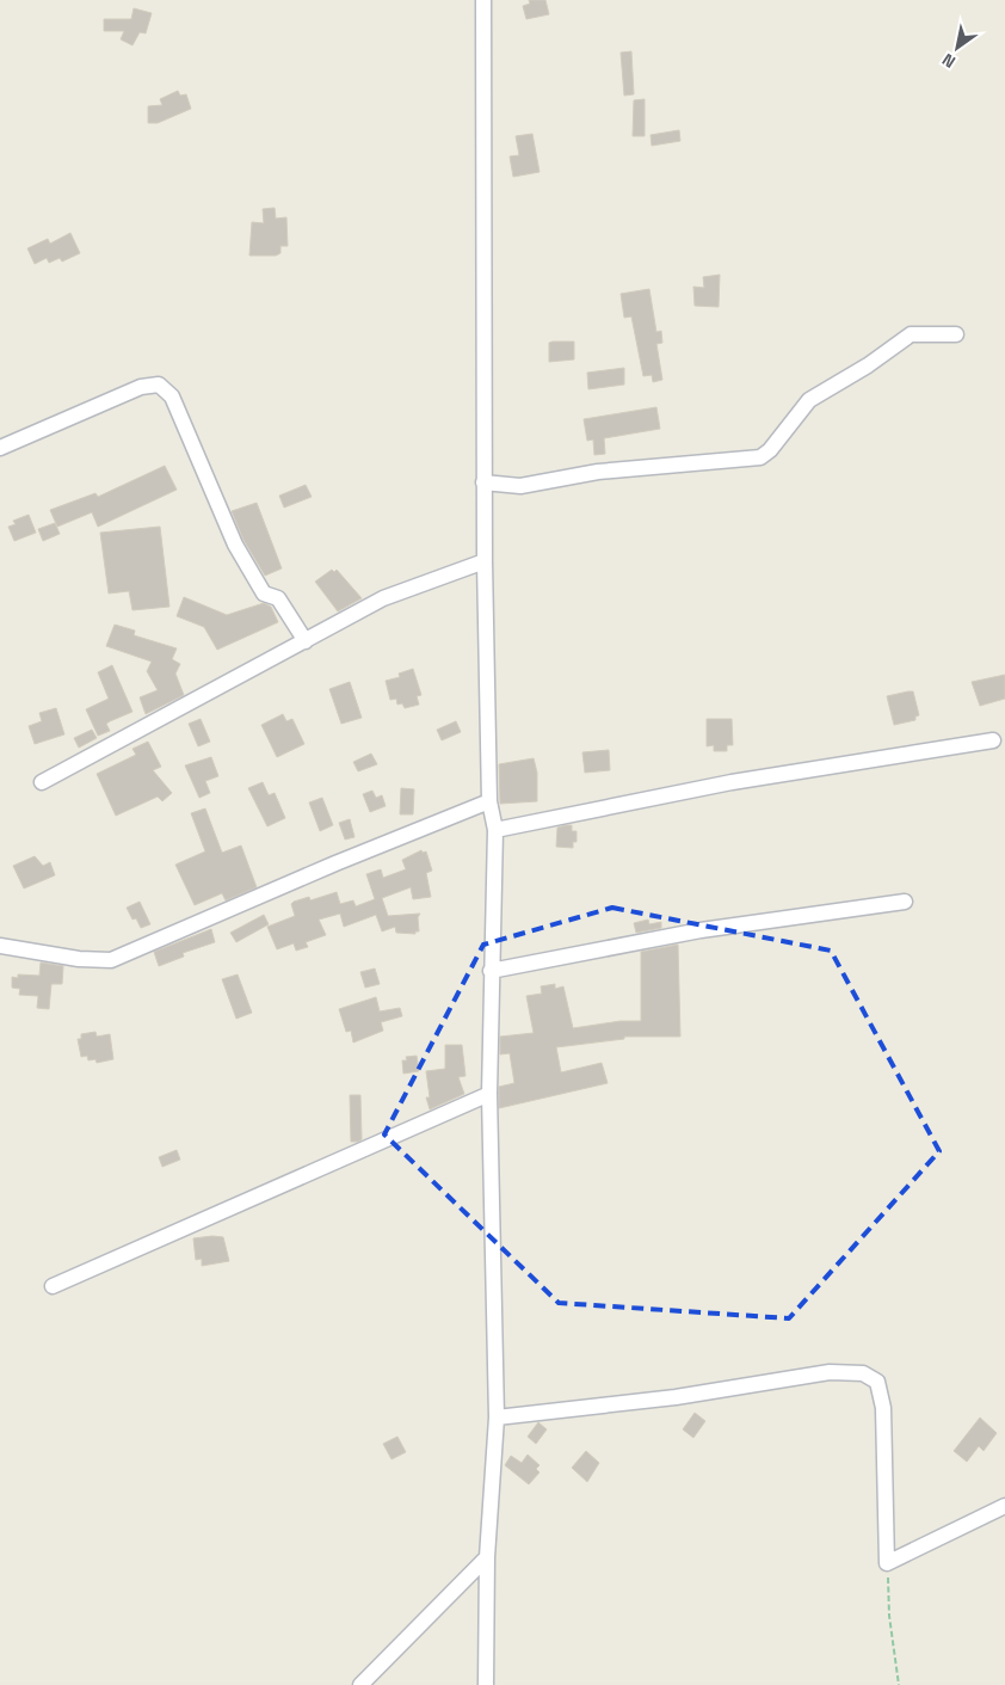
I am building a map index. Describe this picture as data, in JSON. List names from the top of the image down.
{
  "north": "bottom left"
}
